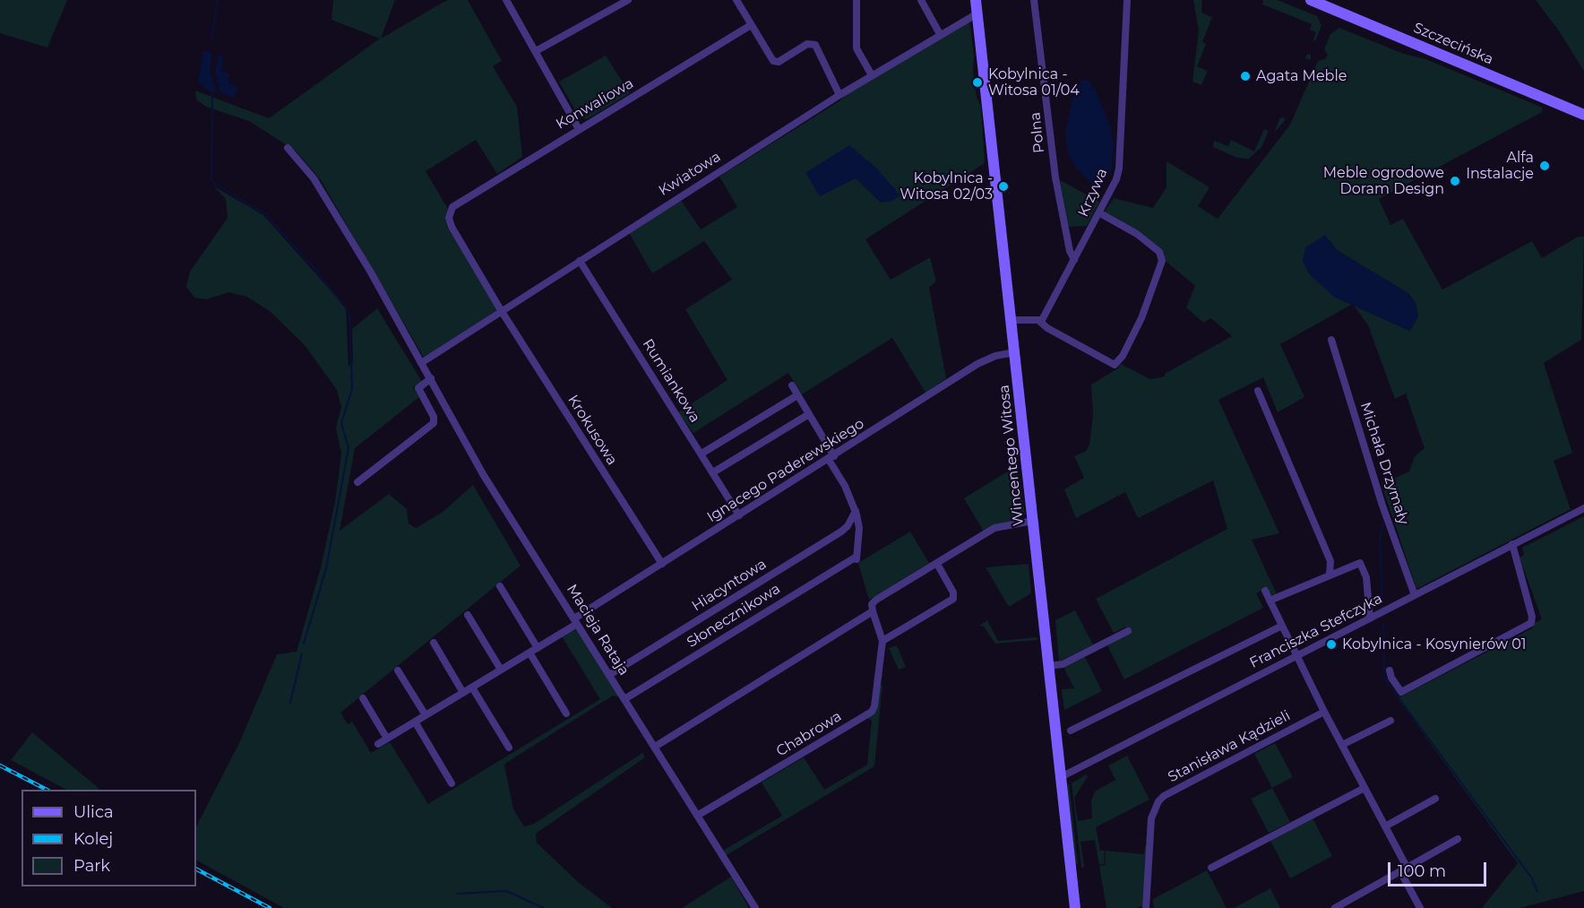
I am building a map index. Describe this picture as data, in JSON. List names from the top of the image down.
{
  "streets": {
    "street": [
      "Szczecińska",
      "Konwaliowa",
      "Polna",
      "Kwiatowa",
      "Krzywa",
      "Rumiankowa",
      "Krokusowa",
      "Wincentego Witosa",
      "Michała Drzymały",
      "Ignacego Paderewskiego",
      "Hiacyntowa",
      "Słonecznikowa",
      "Macieja Rataja",
      "Franciszka Stefczyka",
      "Chabrowa",
      "Stanisława Kądzieli"
    ]
  },
  "crossings": [
    ["Konwaliowa", "Krokusowa"],
    ["Polna", "Krzywa"],
    ["Kwiatowa", "Rumiankowa"],
    ["Kwiatowa", "Krokusowa"],
    ["Kwiatowa", "Wincentego Witosa"],
    ["Kwiatowa", "Macieja Rataja"],
    ["Rumiankowa", "Ignacego Paderewskiego"],
    ["Krokusowa", "Ignacego Paderewskiego"],
    ["Wincentego Witosa", "Ignacego Paderewskiego"],
    ["Wincentego Witosa", "Franciszka Stefczyka"],
    ["Michała Drzymały", "Franciszka Stefczyka"],
    ["Ignacego Paderewskiego", "Macieja Rataja"],
    ["Hiacyntowa", "Słonecznikowa"],
    ["Hiacyntowa", "Macieja Rataja"],
    ["Słonecznikowa", "Macieja Rataja"],
    ["Macieja Rataja", "Chabrowa"]
  ],
  "places": [
    "Agata Meble",
    "Kobylnica - Witosa 01/04",
    "Alfa Instalacje",
    "Meble ogrodowe Doram Design",
    "Kobylnica - Witosa 02/03",
    "Kobylnica - Kosynierów 01"
  ],
  "legend": ["Ulica", "Kolej", "Park"],
  "scale_bar": "100 m"
}
